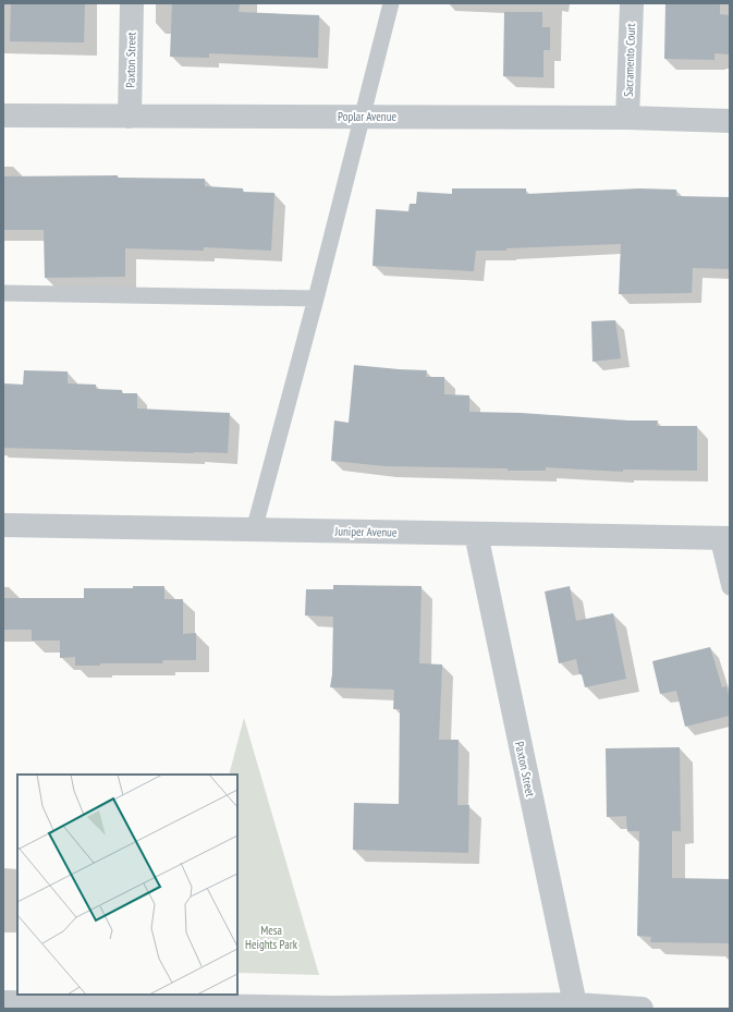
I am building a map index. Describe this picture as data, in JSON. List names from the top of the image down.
{
  "streets": {
    "street": [
      "Paxton Street",
      "Sacramento Court",
      "Poplar Avenue",
      "Juniper Avenue"
    ]
  },
  "crossings": [
    ["Paxton Street", "Poplar Avenue"],
    ["Paxton Street", "Juniper Avenue"],
    ["Sacramento Court", "Poplar Avenue"]
  ],
  "parks": ["Mesa Heights Park"]
}
